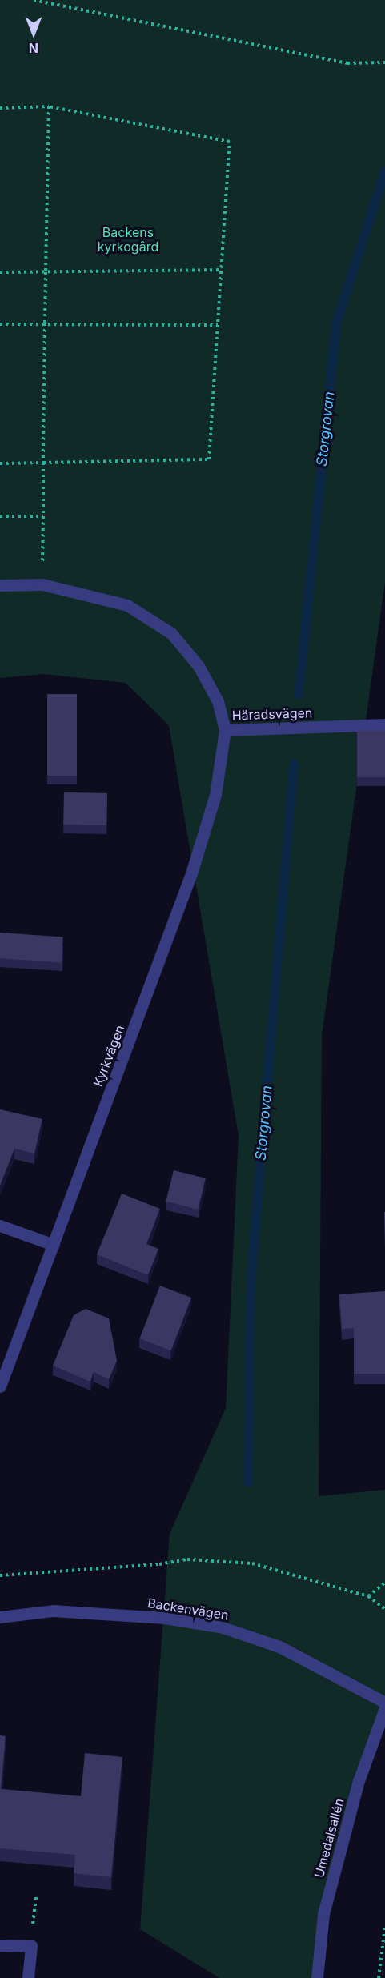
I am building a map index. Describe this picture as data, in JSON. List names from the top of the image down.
{
  "streets": {
    "street": [
      "Häradsvägen",
      "Kyrkvägen",
      "Backenvägen",
      "Umedalsallén"
    ]
  },
  "crossings": [
    ["Häradsvägen", "Kyrkvägen"]
  ],
  "water": ["Storgrovan"],
  "parks": ["Backens kyrkogård"],
  "north": "bottom"
}
